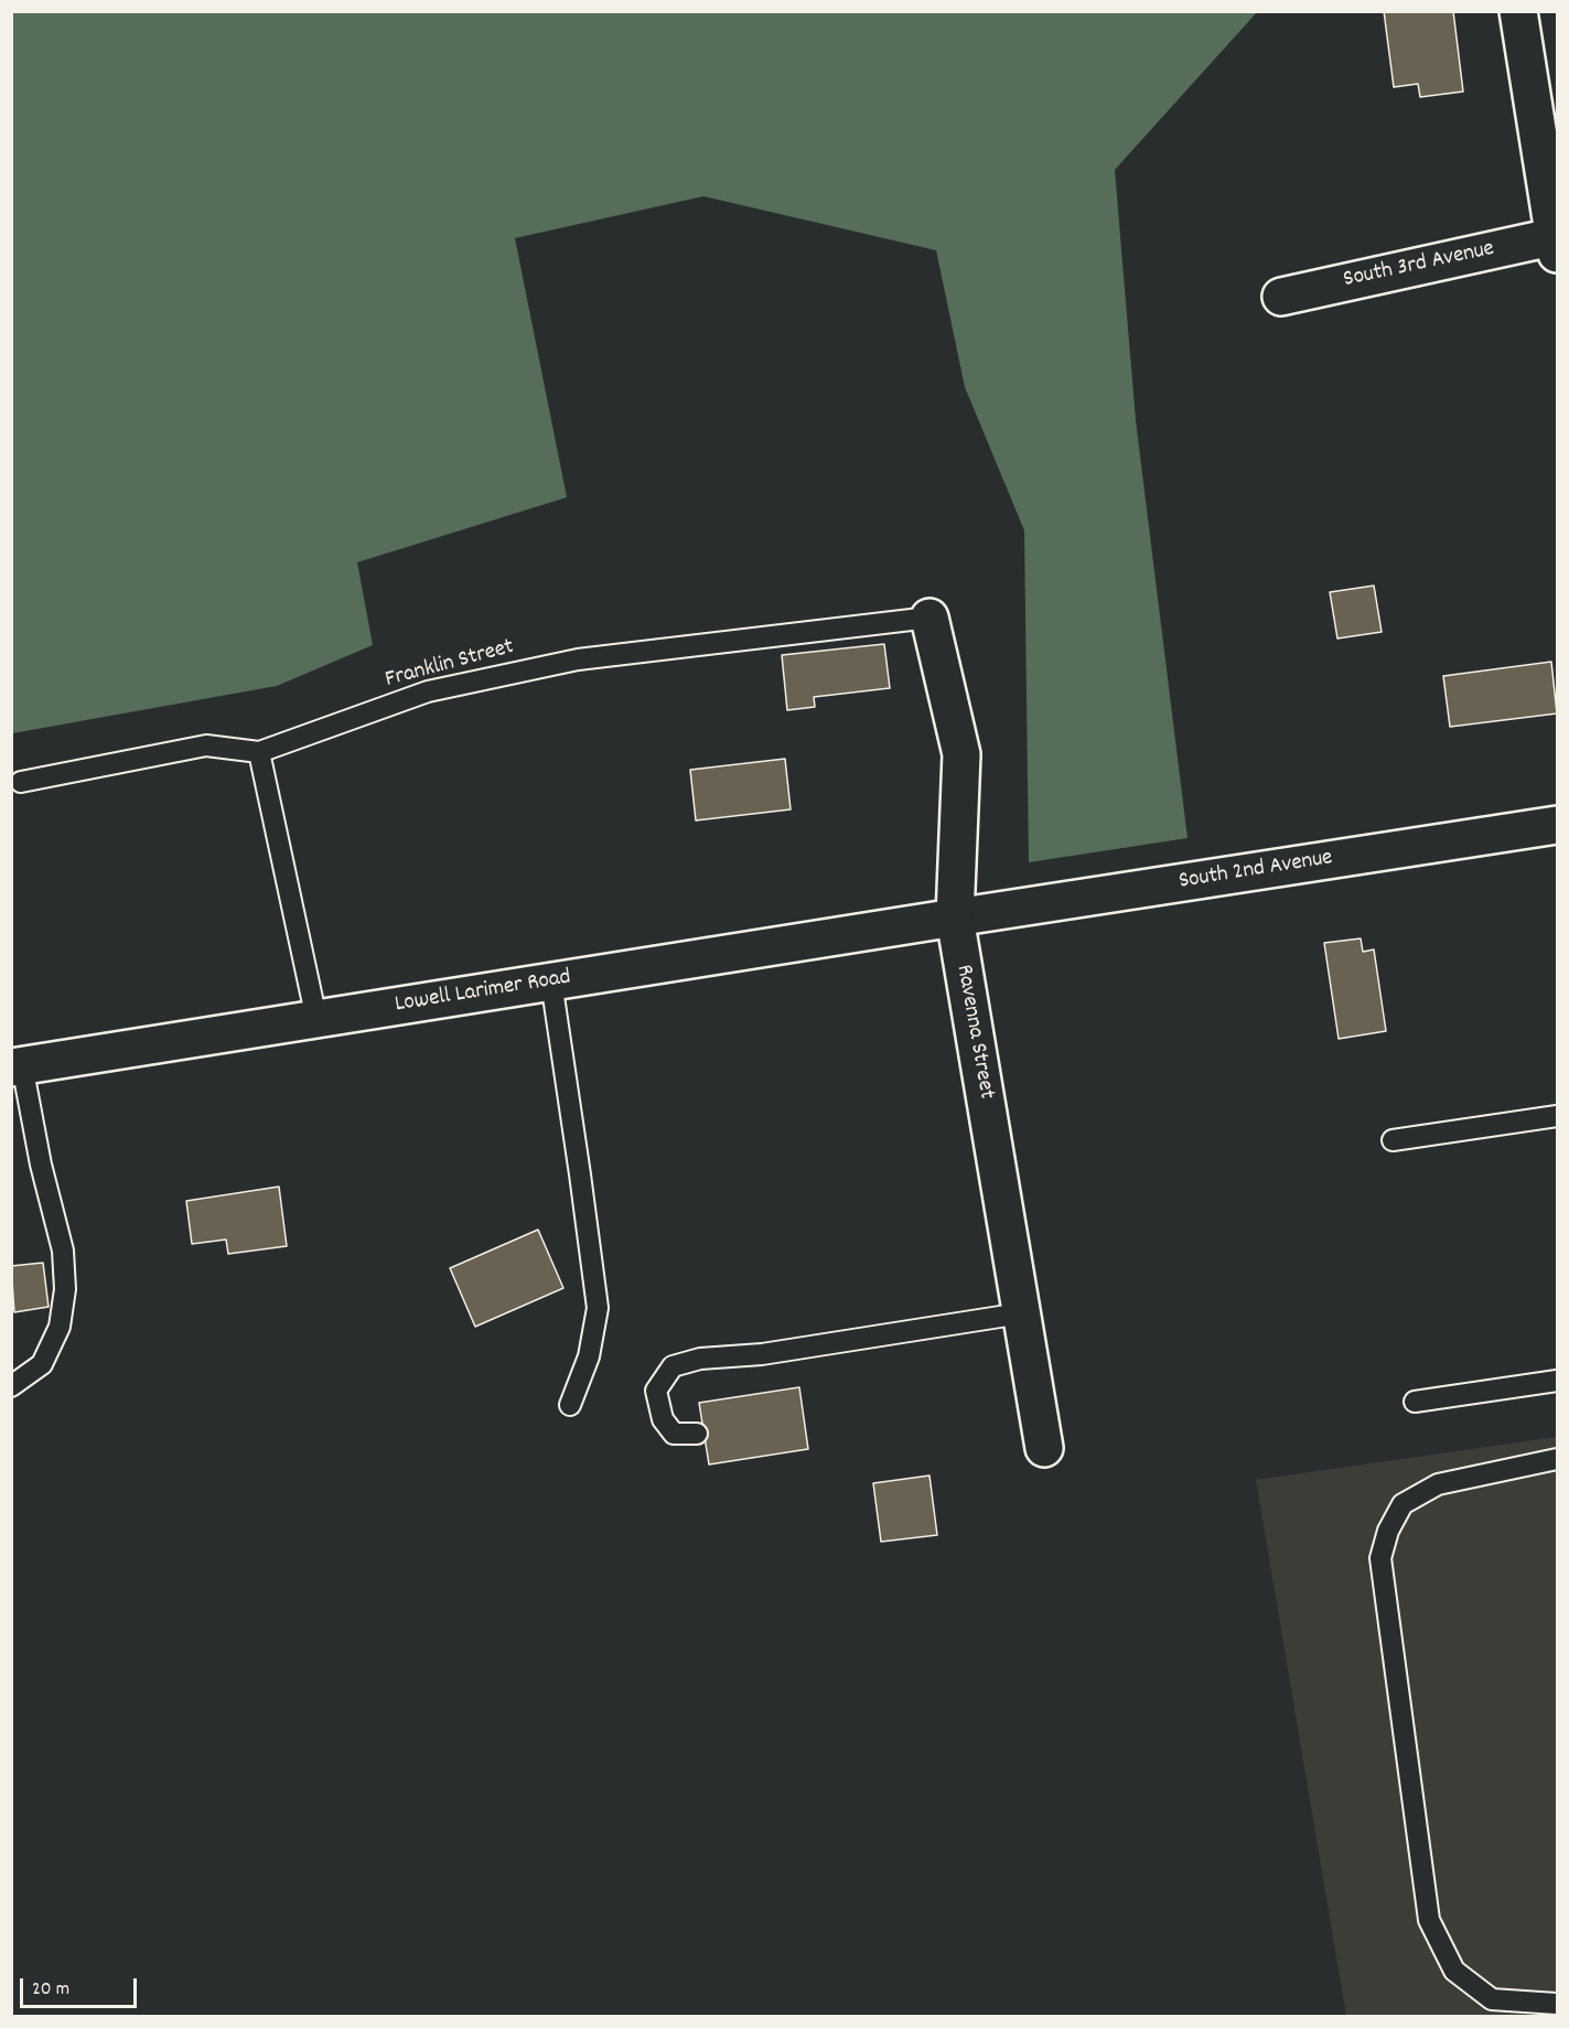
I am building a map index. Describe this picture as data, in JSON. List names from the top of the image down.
{
  "streets": {
    "street": [
      "South 3rd Avenue",
      "South 2nd Avenue",
      "Lowell Larimer Road",
      "Ravenna Street"
    ],
    "lane": ["Franklin Street"]
  },
  "crossings": [
    ["Franklin Street", "Ravenna Street"],
    ["South 2nd Avenue", "Lowell Larimer Road"],
    ["South 2nd Avenue", "Ravenna Street"],
    ["Lowell Larimer Road", "Ravenna Street"]
  ],
  "scale_bar": "20 m"
}
